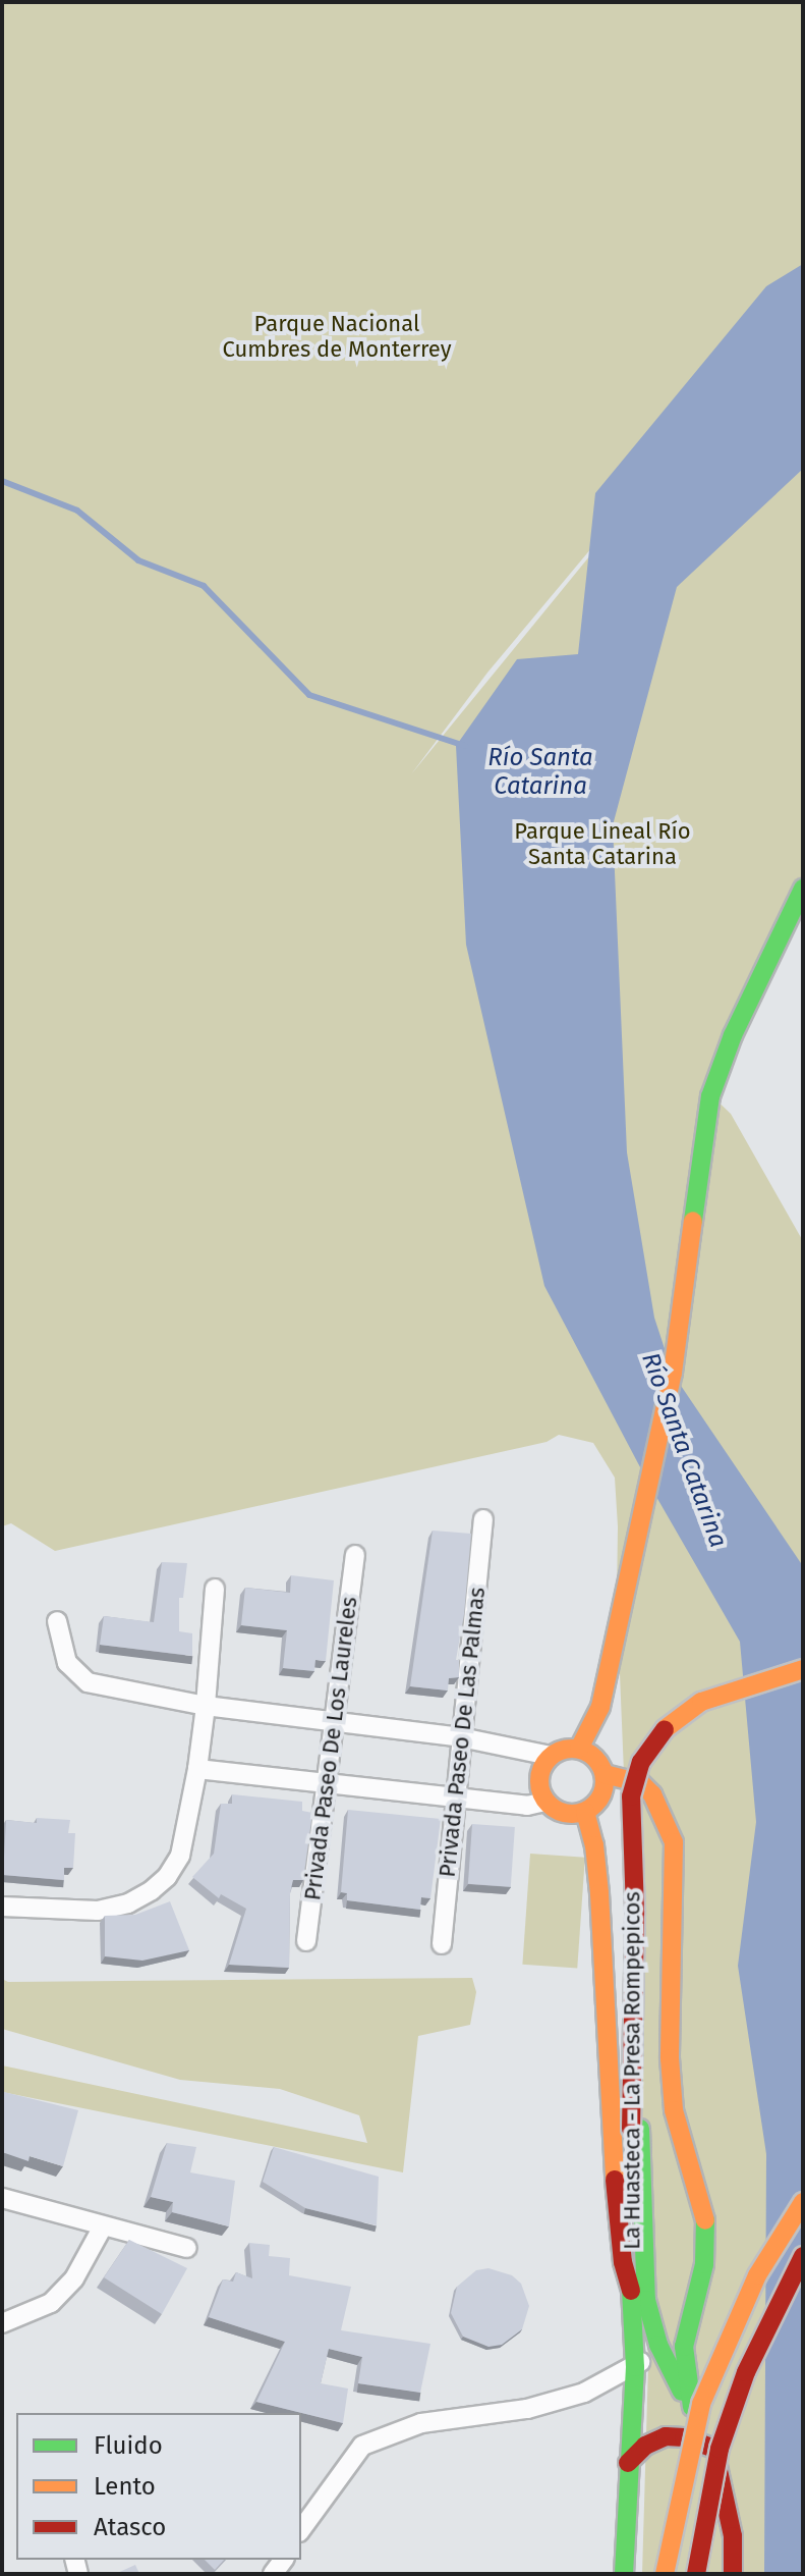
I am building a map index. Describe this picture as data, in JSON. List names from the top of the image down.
{
  "streets": {
    "main road": ["La Huasteca - La Presa Rompepicos"],
    "street": ["Privada Paseo De Las Palmas", "Privada Paseo De Los Laureles"]
  },
  "water": ["Río Santa Catarina"],
  "parks": ["Parque Nacional Cumbres de Monterrey", "Parque Lineal Río Santa Catarina"],
  "legend": ["Fluido", "Lento", "Atasco"]
}
